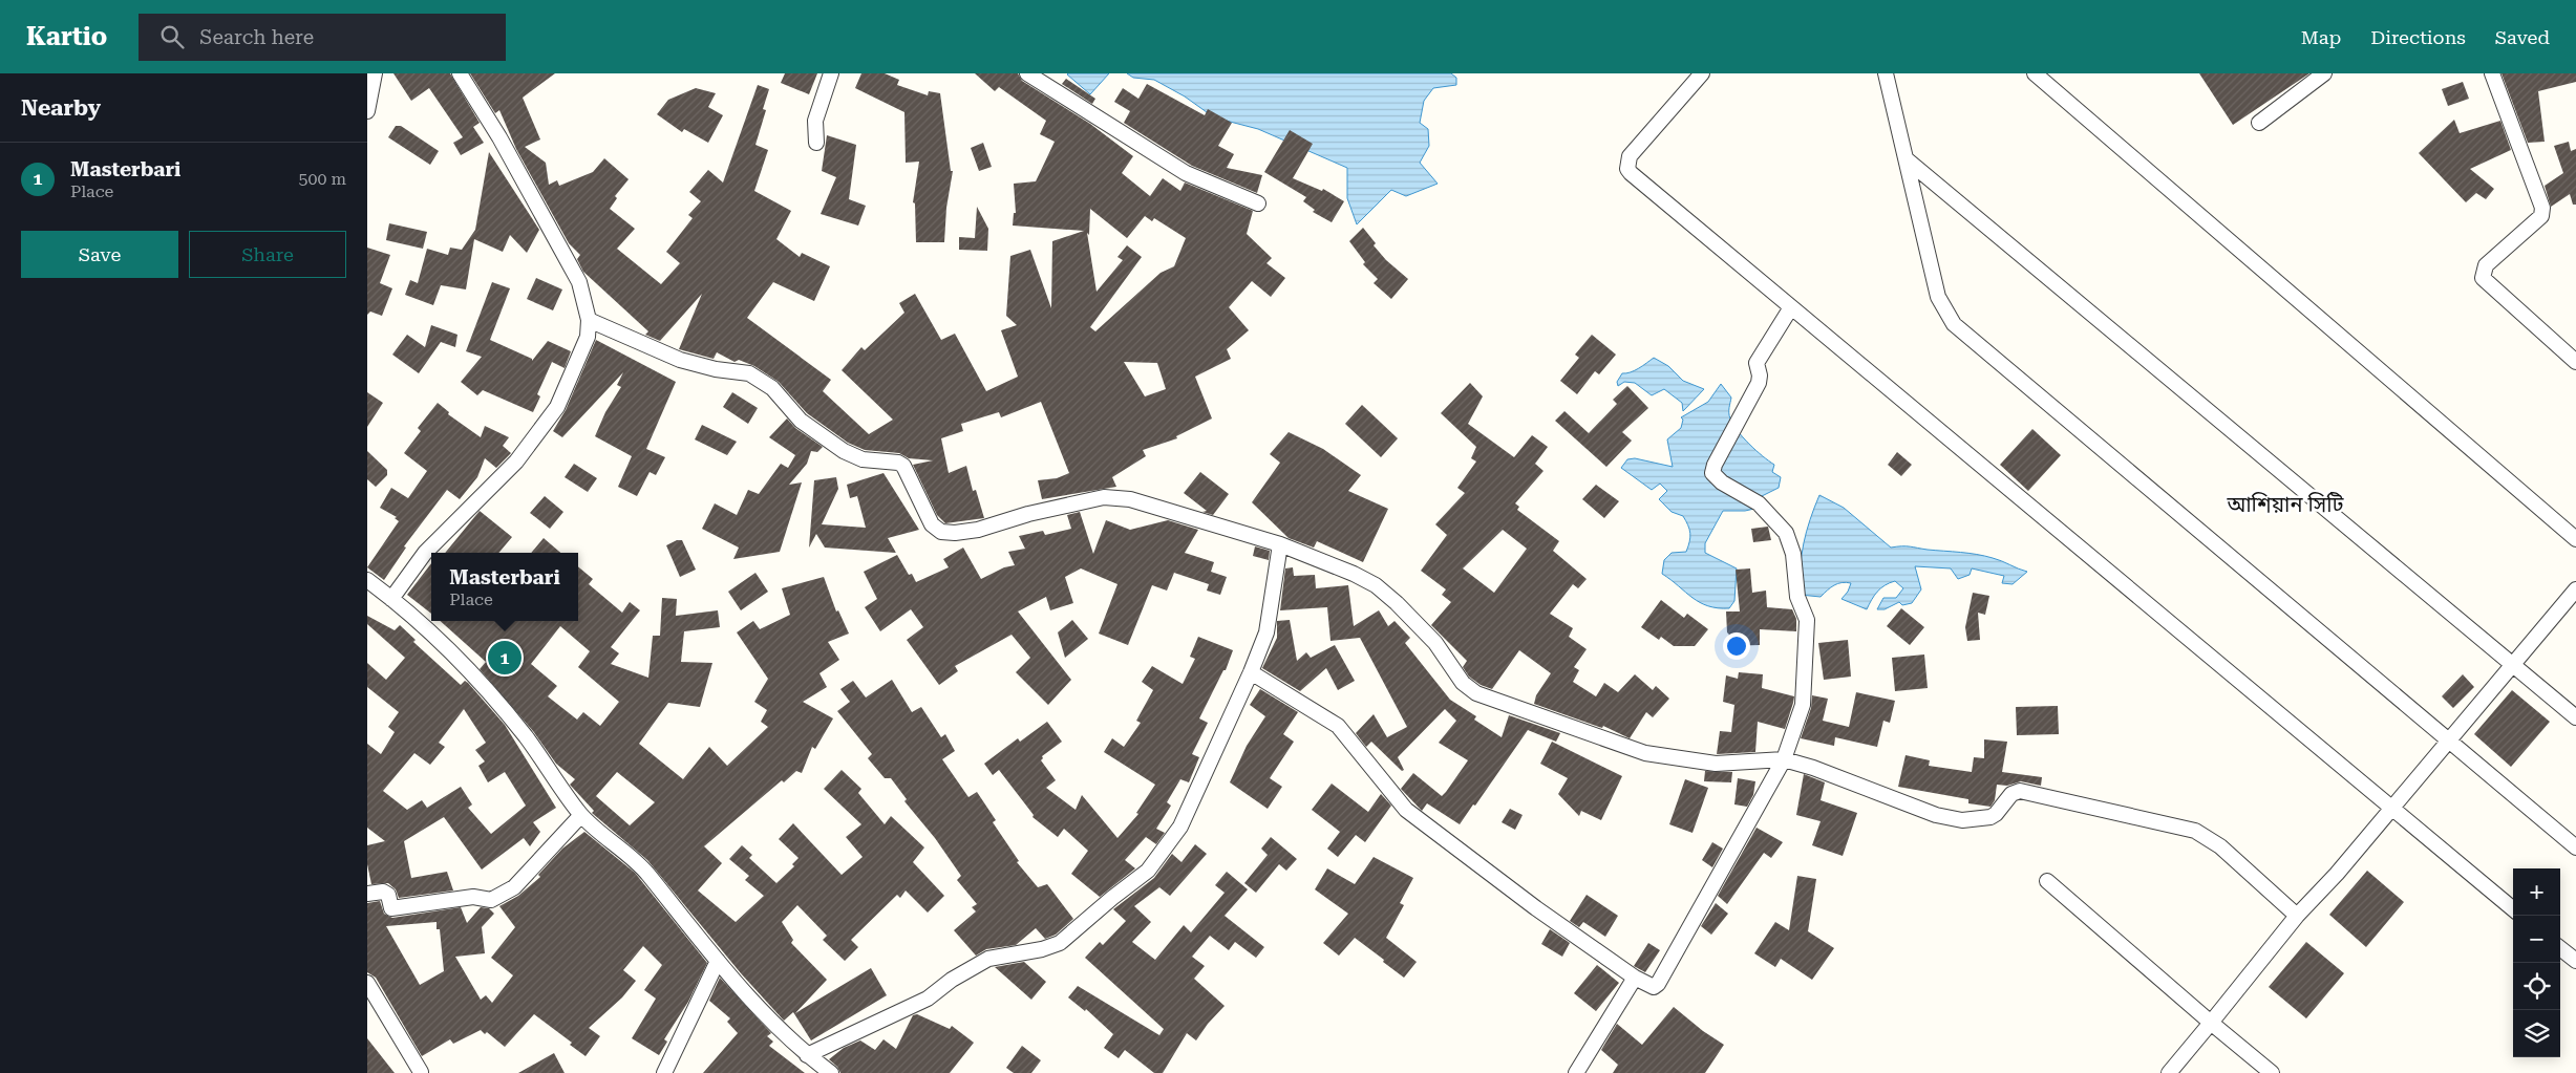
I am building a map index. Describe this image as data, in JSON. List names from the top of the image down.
{
  "districts": ["আশিয়ান সিটি"],
  "page": {
    "header": "Kartio",
    "search": "Search here",
    "nav": ["Map", "Directions", "Saved"],
    "heading": "Nearby",
    "list": [
      {
        "mark": "1",
        "name": "Masterbari",
        "note": "Place",
        "value": "500 m"
      }
    ],
    "buttons": ["Save", "Share"],
    "popup": ["Masterbari", "Place"],
    "pins": "1",
    "map_buttons": ["+", "−"]
  }
}
